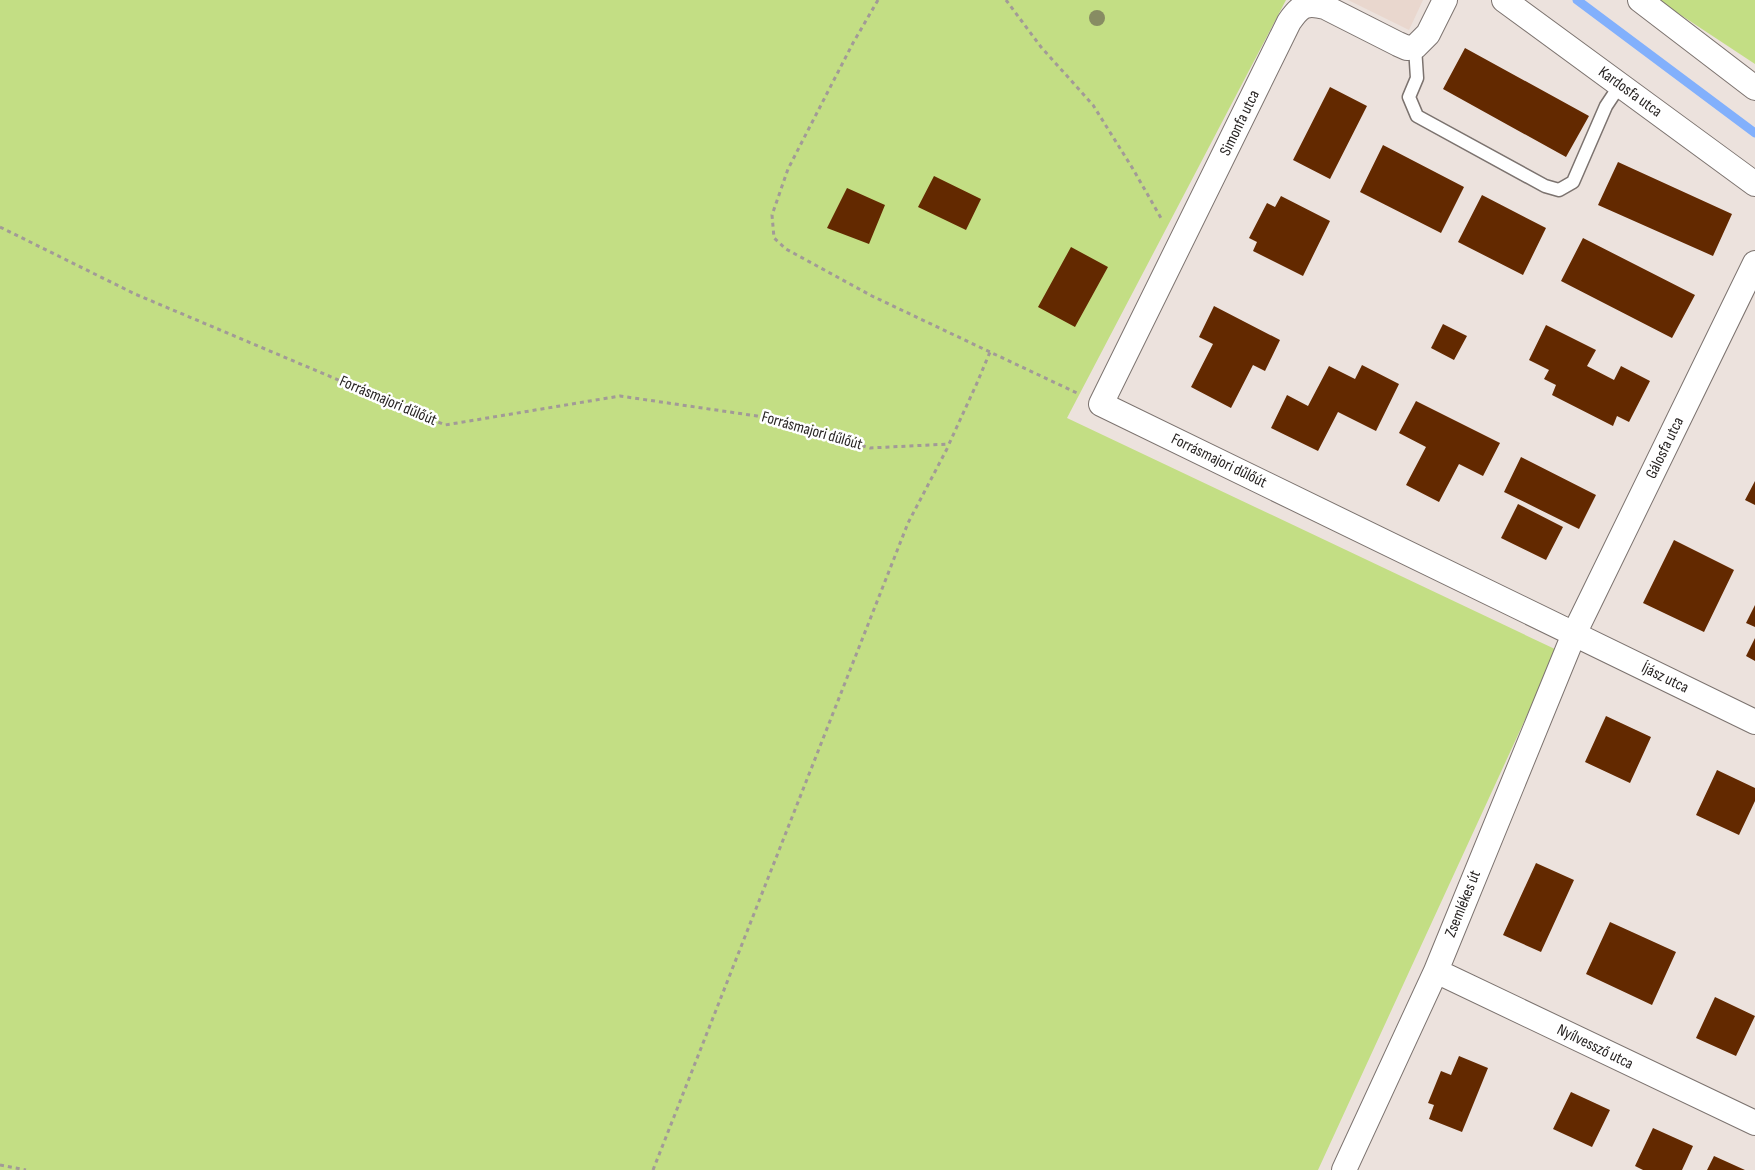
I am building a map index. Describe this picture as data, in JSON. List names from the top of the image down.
{
  "streets": {
    "street": [
      "Kardosfa utca",
      "Simonfa utca",
      "Forrásmajori dűlőút",
      "Gálosfa utca",
      "Íjász utca",
      "Zsemlékes út",
      "Nyílvessző utca"
    ]
  },
  "crossings": [
    ["Simonfa utca", "Forrásmajori dűlőút"],
    ["Forrásmajori dűlőút", "Gálosfa utca"],
    ["Forrásmajori dűlőút", "Íjász utca"],
    ["Forrásmajori dűlőút", "Zsemlékes út"],
    ["Gálosfa utca", "Íjász utca"],
    ["Gálosfa utca", "Zsemlékes út"],
    ["Íjász utca", "Zsemlékes út"],
    ["Zsemlékes út", "Nyílvessző utca"]
  ]
}
